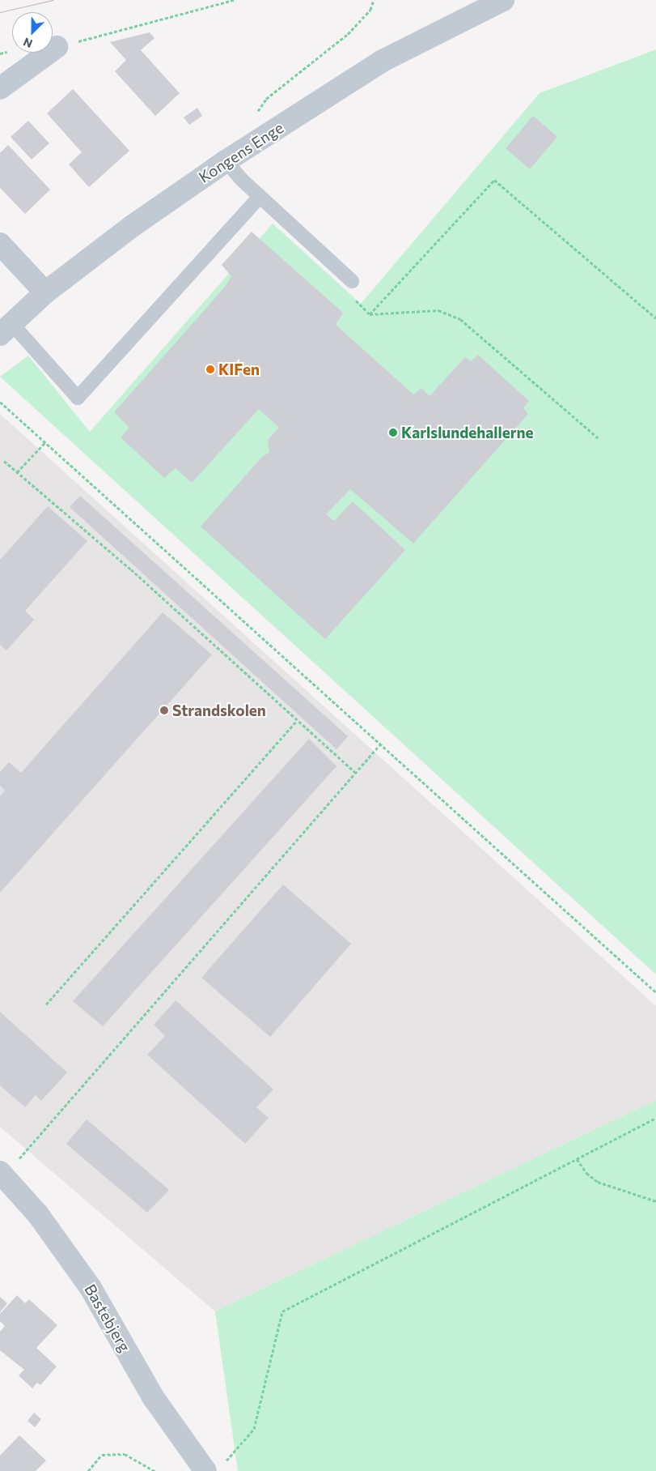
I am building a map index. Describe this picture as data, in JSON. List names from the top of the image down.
{
  "streets": {
    "street": ["Kongens Enge", "Bastebjerg"]
  },
  "places": ["KIFen", "Karlslundehallerne", "Strandskolen"],
  "north": "bottom left"
}
